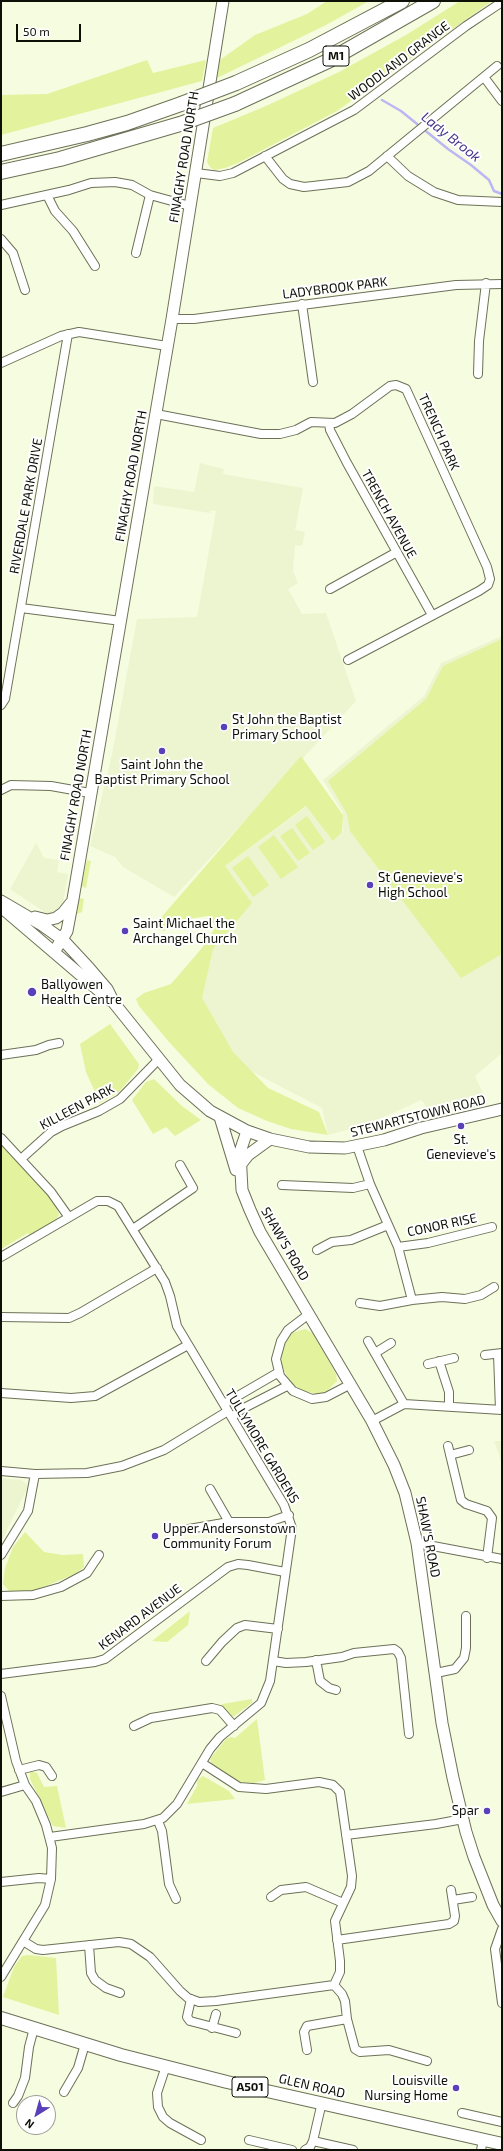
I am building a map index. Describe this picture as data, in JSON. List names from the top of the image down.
{
  "streets": {
    "highway": ["M1"],
    "main road": ["GLEN ROAD", "A501"],
    "street": [
      "WOODLAND GRANGE",
      "FINAGHY ROAD NORTH",
      "LADYBROOK PARK",
      "TRENCH PARK",
      "RIVERDALE PARK DRIVE",
      "TRENCH AVENUE",
      "KILLEEN PARK",
      "STEWARTSTOWN ROAD",
      "CONOR RISE",
      "SHAW'S ROAD",
      "TULLYMORE GARDENS",
      "KENARD AVENUE"
    ]
  },
  "crossings": [
    ["WOODLAND GRANGE", "FINAGHY ROAD NORTH"],
    ["FINAGHY ROAD NORTH", "LADYBROOK PARK"],
    ["FINAGHY ROAD NORTH", "TRENCH PARK"],
    ["TRENCH PARK", "TRENCH AVENUE"],
    ["KILLEEN PARK", "STEWARTSTOWN ROAD"],
    ["STEWARTSTOWN ROAD", "CONOR RISE"],
    ["STEWARTSTOWN ROAD", "SHAW'S ROAD"],
    ["TULLYMORE GARDENS", "KENARD AVENUE"]
  ],
  "water": ["Lady Brook"],
  "places": [
    "St John the Baptist Primary School",
    "Saint John the Baptist Primary School",
    "St Genevieve's High School",
    "Saint Michael the Archangel Church",
    "Ballyowen Health Centre",
    "St. Genevieve's",
    "Upper Andersonstown Community Forum",
    "Spar",
    "Louisville Nursing Home"
  ],
  "scale_bar": "50 m",
  "north": "bottom left"
}
